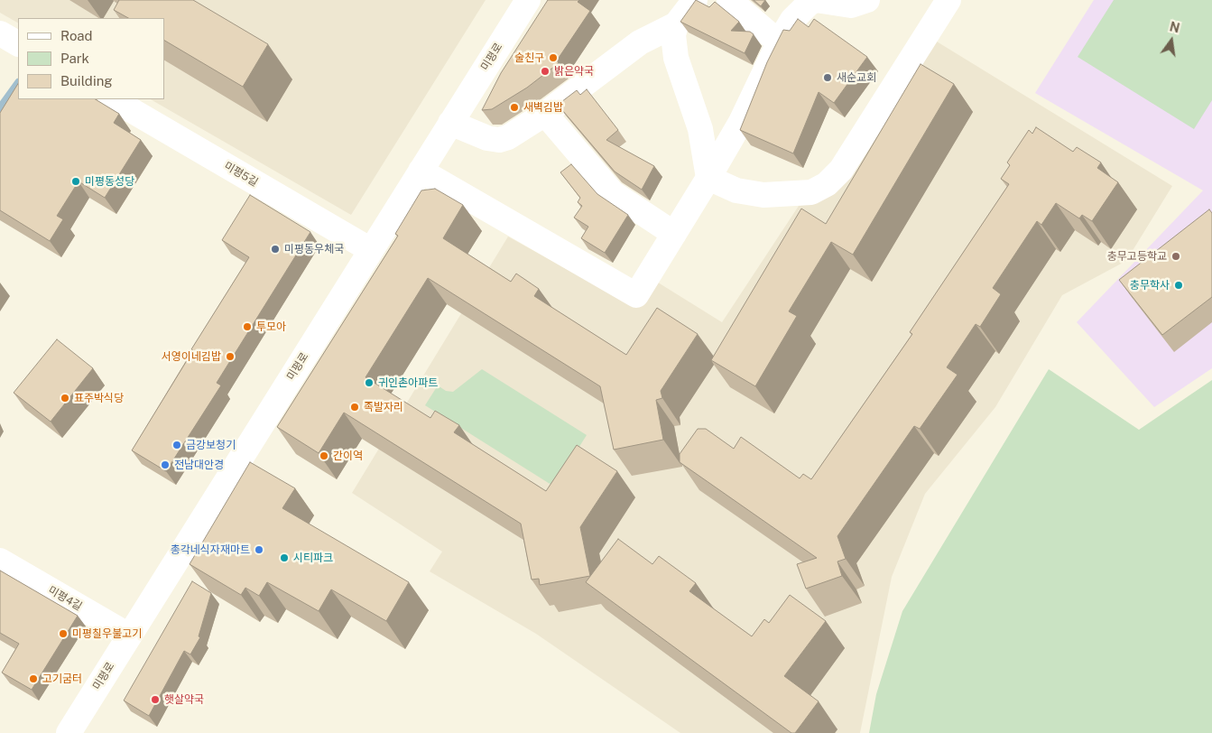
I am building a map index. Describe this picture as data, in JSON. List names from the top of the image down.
{
  "streets": {
    "street": ["미평로", "미평5길", "미평4길"]
  },
  "crossings": [
    ["미평로", "미평5길"],
    ["미평로", "미평4길"]
  ],
  "places": [
    "술친구",
    "밝은약국",
    "새순교회",
    "새벽김밥",
    "미평동성당",
    "미평동우체국",
    "충무고등학교",
    "충무학사",
    "투모아",
    "서영이네김밥",
    "귀인촌아파트",
    "표주박식당",
    "족발자리",
    "금강보청기",
    "간이역",
    "전남대안경",
    "총각네식자재마트",
    "시티파크",
    "미평칠우불고기",
    "고기굼터",
    "햇살약국"
  ],
  "legend": ["Road", "Park", "Building"],
  "north": "top"
}
